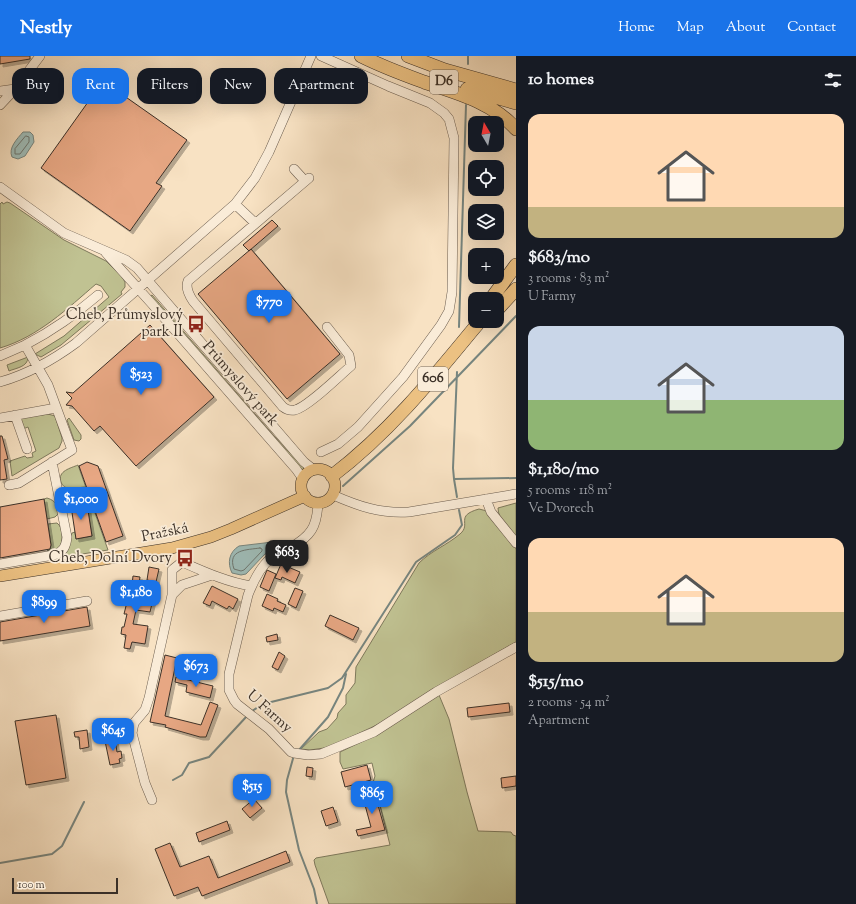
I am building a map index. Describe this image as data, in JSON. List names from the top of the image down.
{
  "streets": {
    "highway": ["D6", "606"],
    "main road": ["Pražská"],
    "street": ["Průmyslový park", "U Farmy"]
  },
  "crossings": [
    ["606", "Průmyslový park"],
    ["606", "Pražská"],
    ["606", "U Farmy"],
    ["Průmyslový park", "Pražská"],
    ["Průmyslový park", "U Farmy"],
    ["Pražská", "U Farmy"]
  ],
  "places": {
    "bus stop": ["Cheb, Průmyslový park II", "Cheb, Dolní Dvory"]
  },
  "scale_bar": "100 m",
  "north": "top",
  "page": {
    "header": "Nestly",
    "nav": [
      "Home",
      "Map",
      "About",
      "Contact"
    ],
    "heading": "10 homes",
    "chip": [
      "Buy",
      "Rent",
      "Filters",
      "New",
      "Apartment"
    ],
    "list": [
      {
        "name": "$683/mo",
        "note": "3 rooms · 83 m² · U Farmy"
      },
      {
        "name": "$1,180/mo",
        "note": "5 rooms · 118 m² · Ve Dvorech"
      },
      {
        "name": "$515/mo",
        "note": "2 rooms · 54 m² · Apartment"
      }
    ],
    "map_buttons": ["+", "−"],
    "price": [
      "$770",
      "$523",
      "$1,000",
      "$683",
      "$1,180",
      "$899",
      "$673",
      "$645",
      "$515",
      "$865"
    ],
    "scale": "100 m"
  }
}
